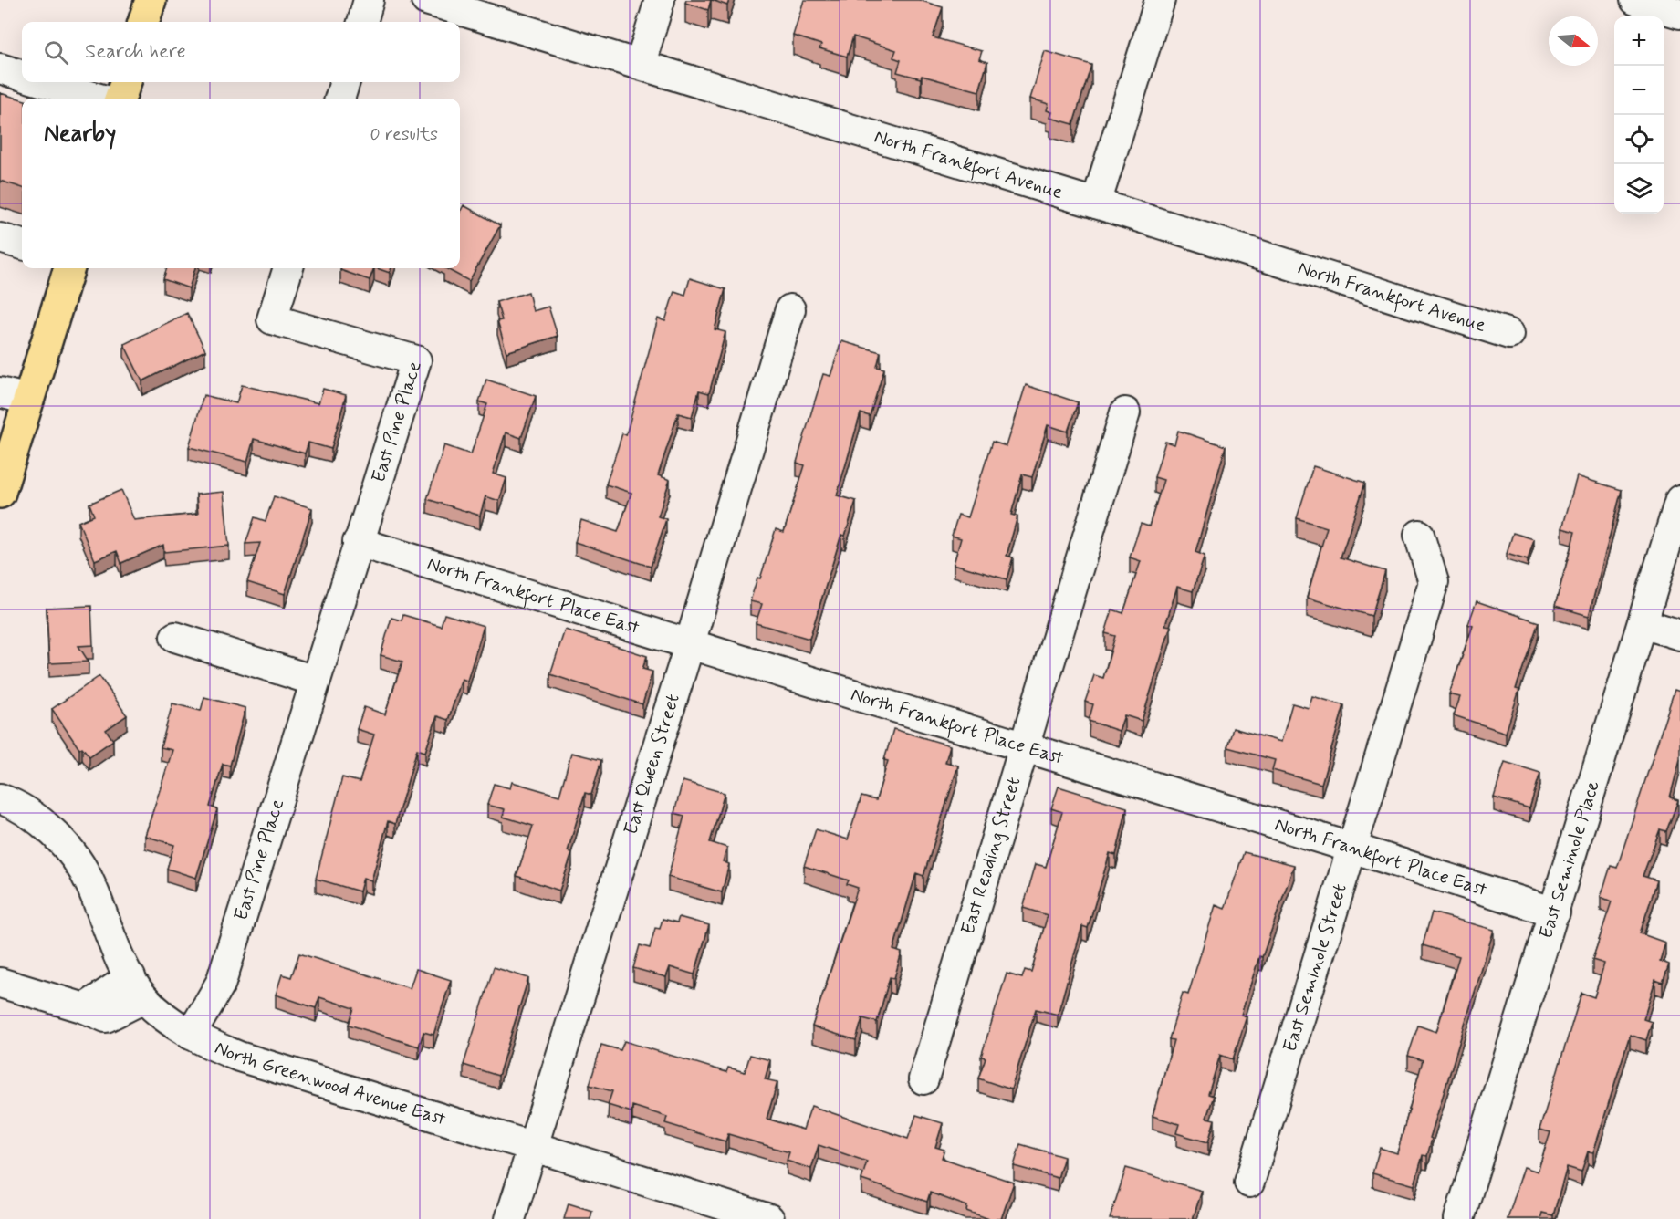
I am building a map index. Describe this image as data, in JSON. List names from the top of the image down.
{
  "streets": {
    "street": [
      "North Frankfort Avenue",
      "East Pine Place",
      "North Frankfort Place East",
      "East Queen Street",
      "East Reading Street",
      "East Seminole Place",
      "East Seminole Street",
      "North Greenwood Avenue East"
    ]
  },
  "crossings": [
    ["East Pine Place", "North Frankfort Place East"],
    ["East Pine Place", "North Greenwood Avenue East"],
    ["North Frankfort Place East", "East Queen Street"],
    ["North Frankfort Place East", "East Reading Street"],
    ["North Frankfort Place East", "East Seminole Place"],
    ["North Frankfort Place East", "East Seminole Street"],
    ["East Queen Street", "North Greenwood Avenue East"]
  ],
  "north": "right",
  "page": {
    "map_buttons": ["+", "−"],
    "search": "Search here",
    "heading": ["Nearby", "0 results"]
  }
}
